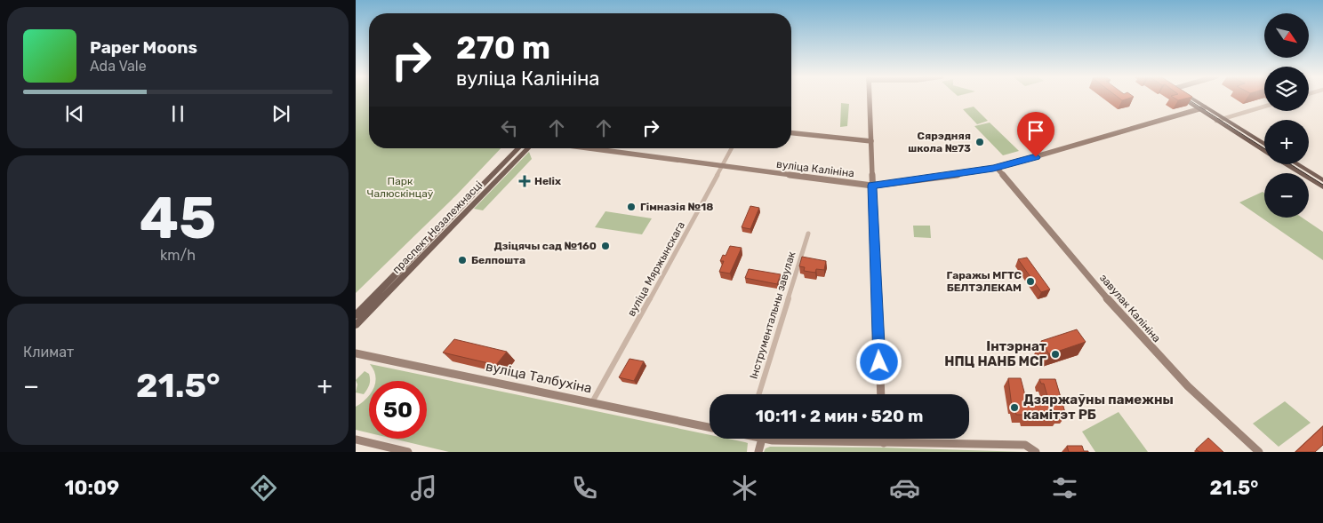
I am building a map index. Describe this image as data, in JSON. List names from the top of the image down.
{
  "streets": {
    "main road": [
      "вуліца Калініна",
      "праспект Незалежнасці",
      "завулак Калініна",
      "вуліца Талбухіна"
    ],
    "street": ["вуліца Мяржынскага", "Інструментальны завулак"]
  },
  "crossings": [
    ["вуліца Калініна", "вуліца Мяржынскага"],
    ["вуліца Калініна", "завулак Калініна"],
    ["вуліца Мяржынскага", "вуліца Талбухіна"]
  ],
  "parks": ["Парк Чалюскінцаў"],
  "places": {
    "other": [
      "Сярэдняя школа №73",
      "Гімназія №18",
      "Дзіцячы сад №160",
      "Белпошта",
      "Гаражы МГТС БЕЛТЭЛЕКАМ",
      "Інтэрнат НПЦ НАНБ МСГ",
      "Дзяржаўны памежны камітэт РБ"
    ],
    "health": ["Helix"]
  },
  "north": "bottom right",
  "page": {
    "map_buttons": ["+", "−"],
    "turn": ["270 m", "вуліца Калініна"],
    "song": ["Paper Moons", "Ada Vale"],
    "tile": [
      ["45", "km/h"],
      "Климат"
    ],
    "heat": ["−", "21.5°", "+"],
    "limit": "50",
    "trip": "10:11 · 2 мин · 520 m",
    "tabs": ["10:09", "21.5°"]
  }
}
